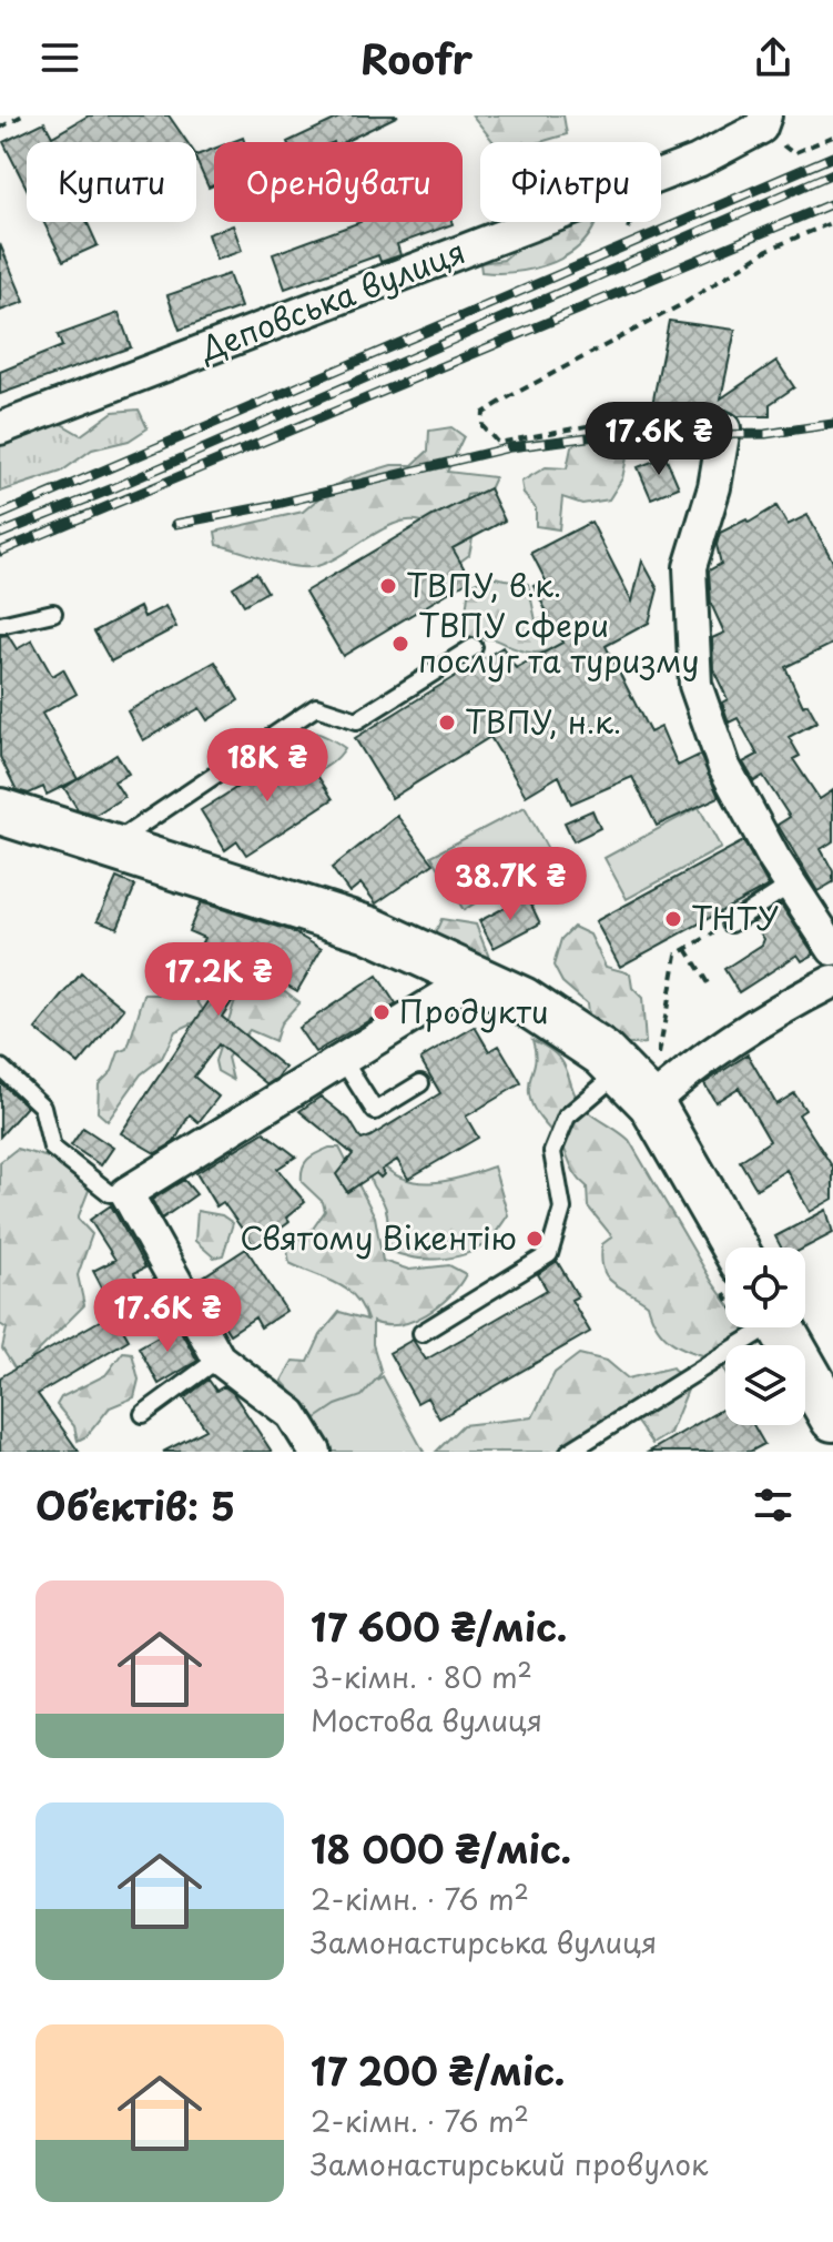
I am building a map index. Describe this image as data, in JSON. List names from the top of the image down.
{
  "streets": {
    "street": ["Деповська вулиця"]
  },
  "places": [
    "ТВПУ, в.к.",
    "ТВПУ сфери послуг та туризму",
    "ТВПУ, н.к.",
    "ТНТУ",
    "Продукти",
    "Святому Вікентію"
  ],
  "page": {
    "header": "Roofr",
    "chip": ["Купити", "Орендувати", "Фільтри"],
    "price": [
      "17.6K ₴",
      "18K ₴",
      "38.7K ₴",
      "17.2K ₴",
      "17.6K ₴"
    ],
    "heading": "Об’єктів: 5",
    "list": [
      {
        "name": "17 600 ₴/міс.",
        "note": "3-кімн. · 80 m² · Мостова вулиця"
      },
      {
        "name": "18 000 ₴/міс.",
        "note": "2-кімн. · 76 m² · Замонастирська вулиця"
      },
      {
        "name": "17 200 ₴/міс.",
        "note": "2-кімн. · 76 m² · Замонастирський провулок"
      }
    ]
  }
}
